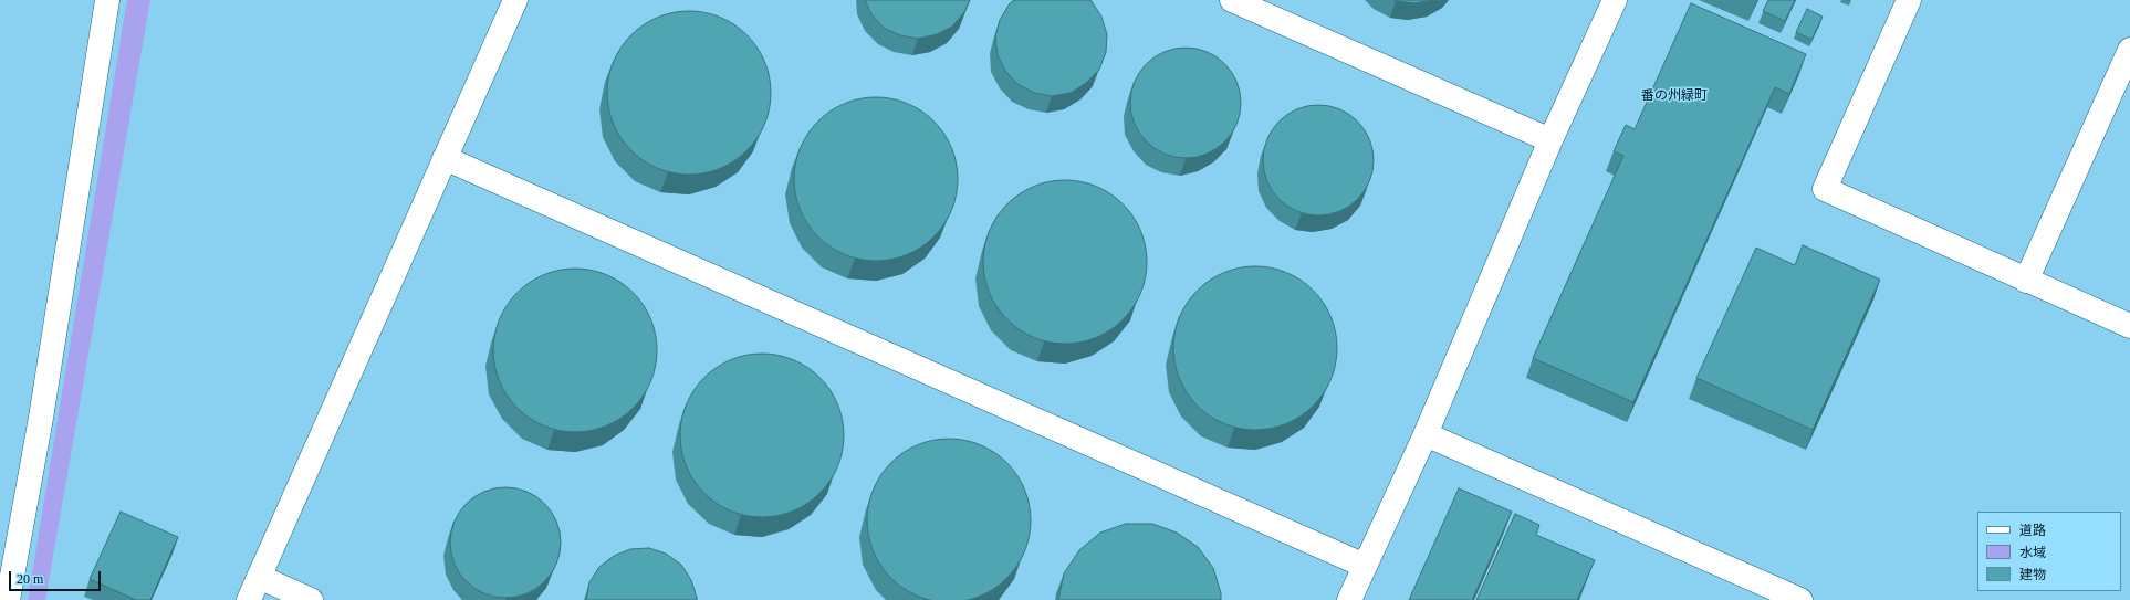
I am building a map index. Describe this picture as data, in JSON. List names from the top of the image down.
{
  "districts": ["番の州緑町"],
  "legend": ["道路", "水域", "建物"],
  "scale_bar": "20 m"
}
